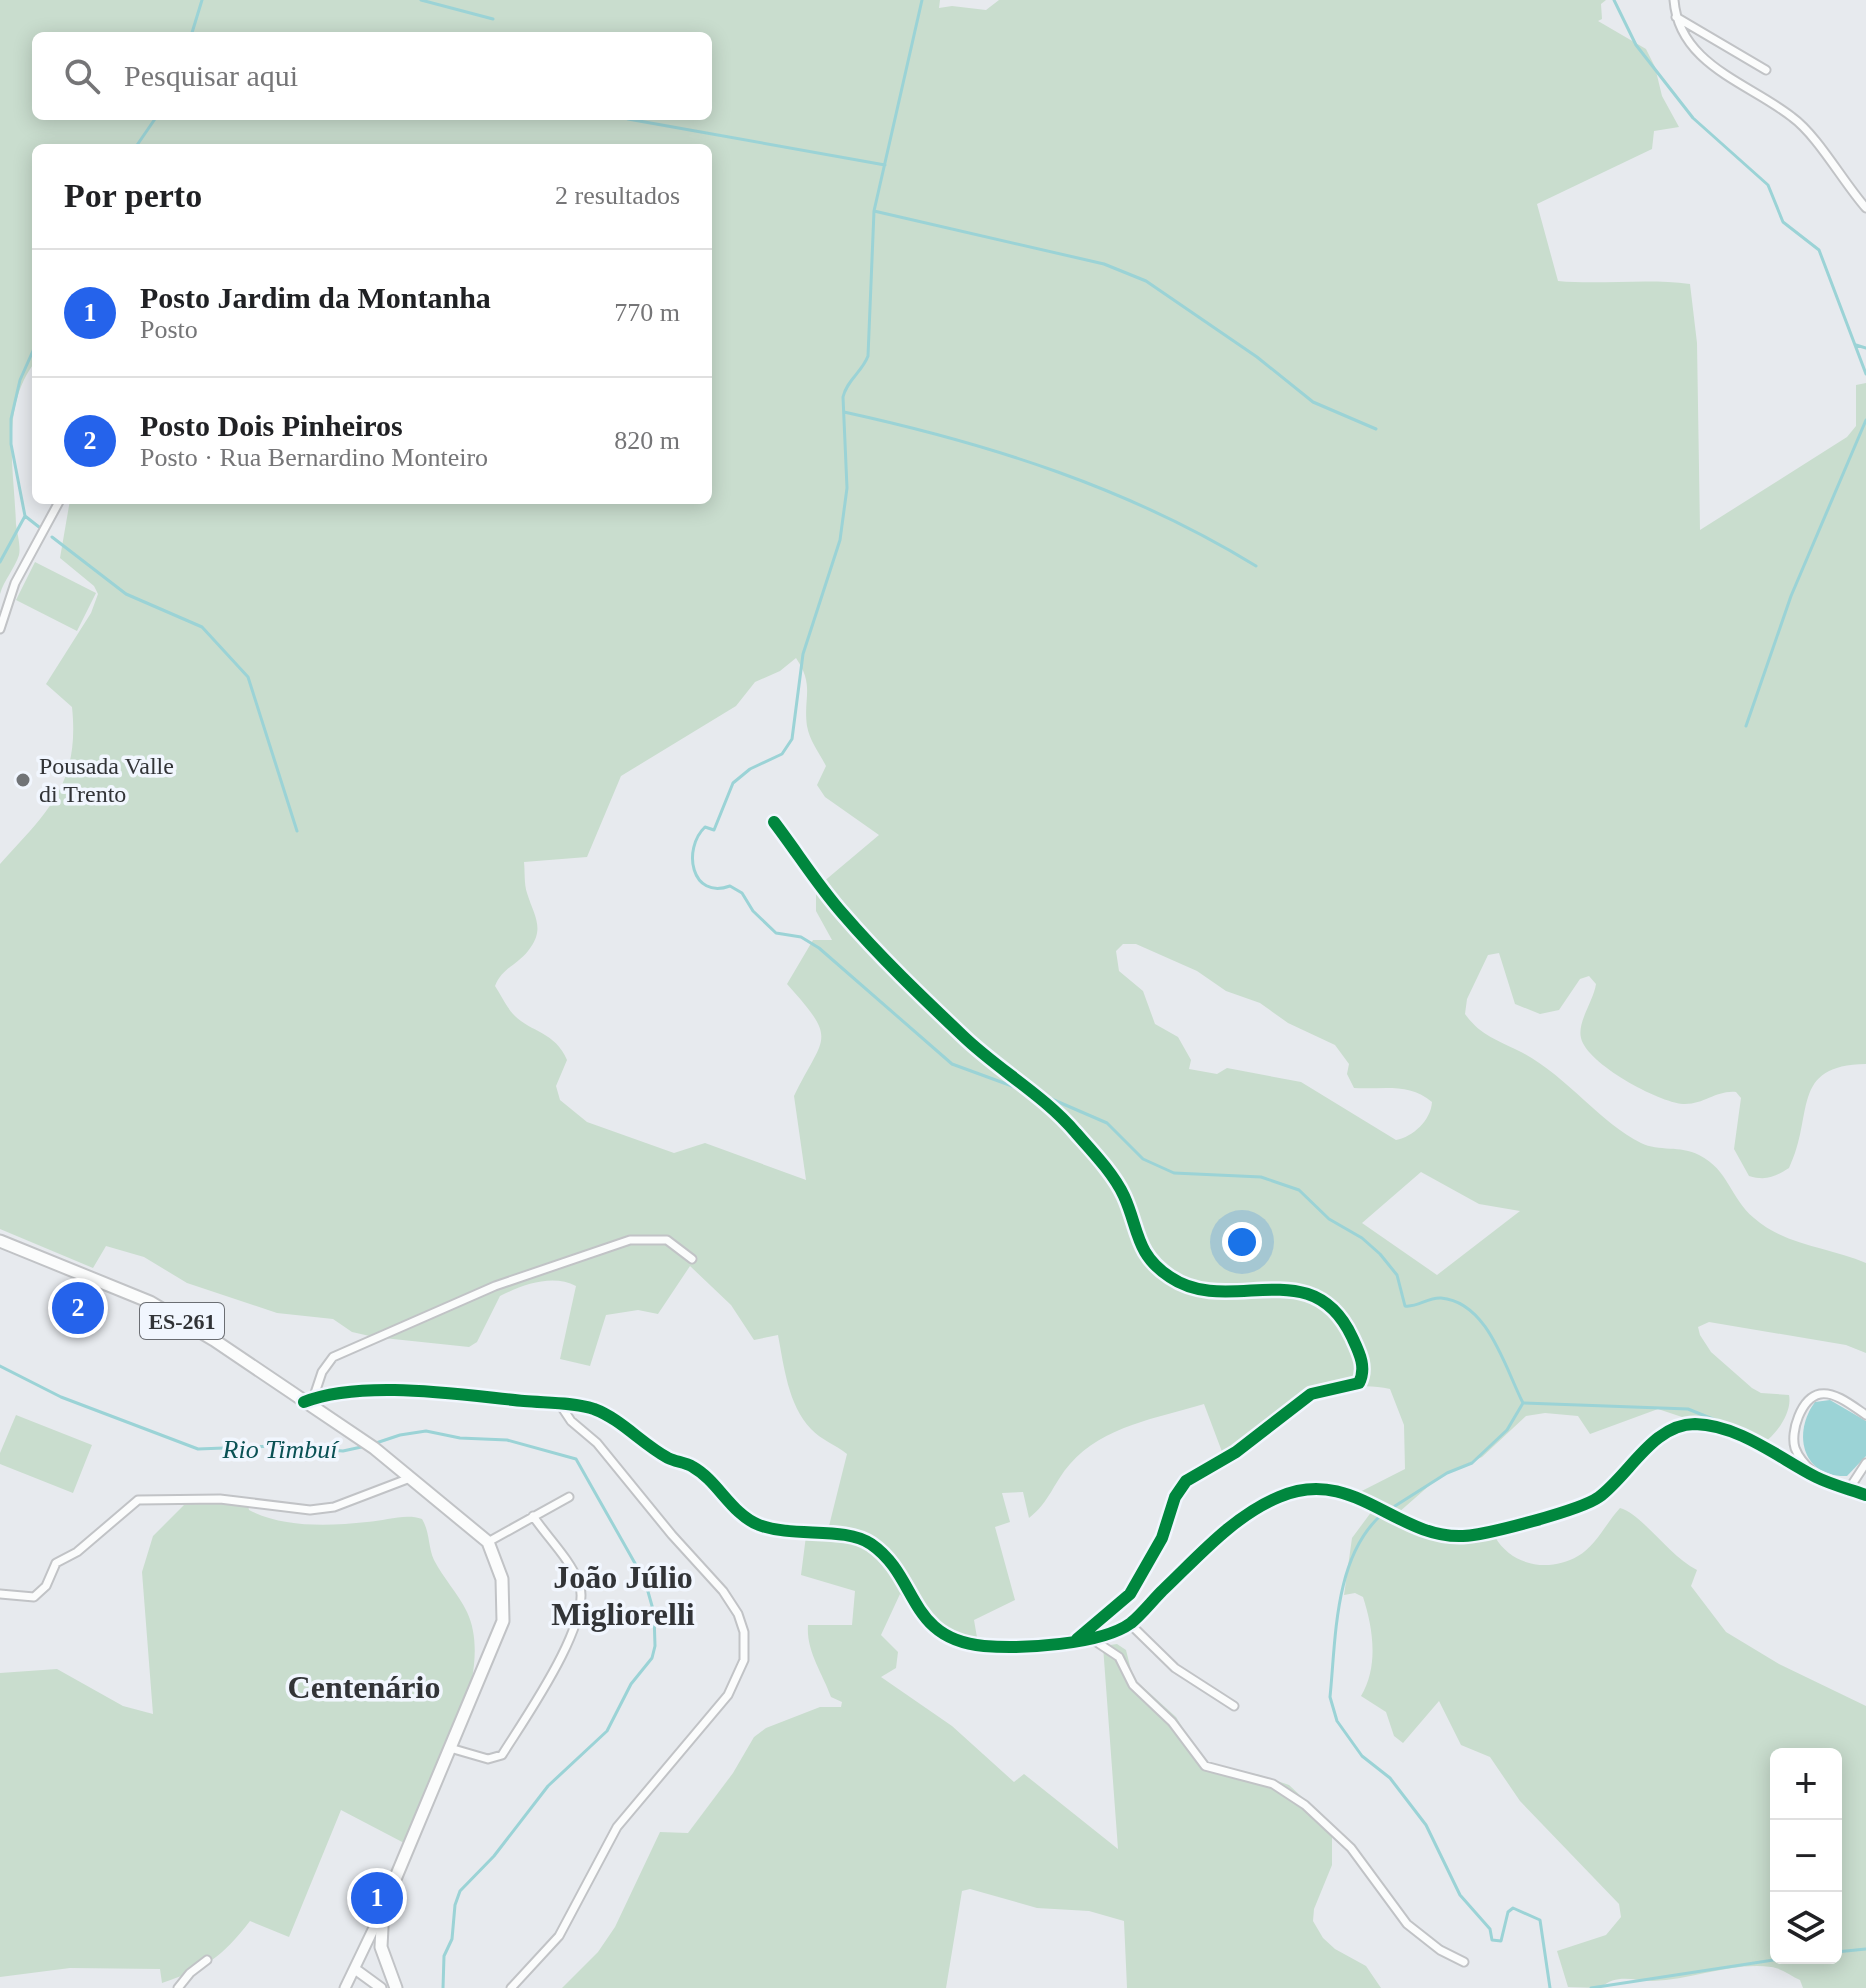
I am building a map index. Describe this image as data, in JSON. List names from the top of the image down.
{
  "streets": {
    "main road": ["ES-261"]
  },
  "districts": ["João Júlio Migliorelli", "Centenário"],
  "water": ["Rio Timbuí"],
  "places": ["Pousada Valle di Trento"],
  "page": {
    "search": "Pesquisar aqui",
    "heading": ["Por perto", "2 resultados"],
    "list": [
      {
        "mark": "1",
        "name": "Posto Jardim da Montanha",
        "note": "Posto",
        "value": "770 m"
      },
      {
        "mark": "2",
        "name": "Posto Dois Pinheiros",
        "note": "Posto · Rua Bernardino Monteiro",
        "value": "820 m"
      }
    ],
    "pins": ["2", "1"],
    "map_buttons": ["+", "−"]
  }
}
